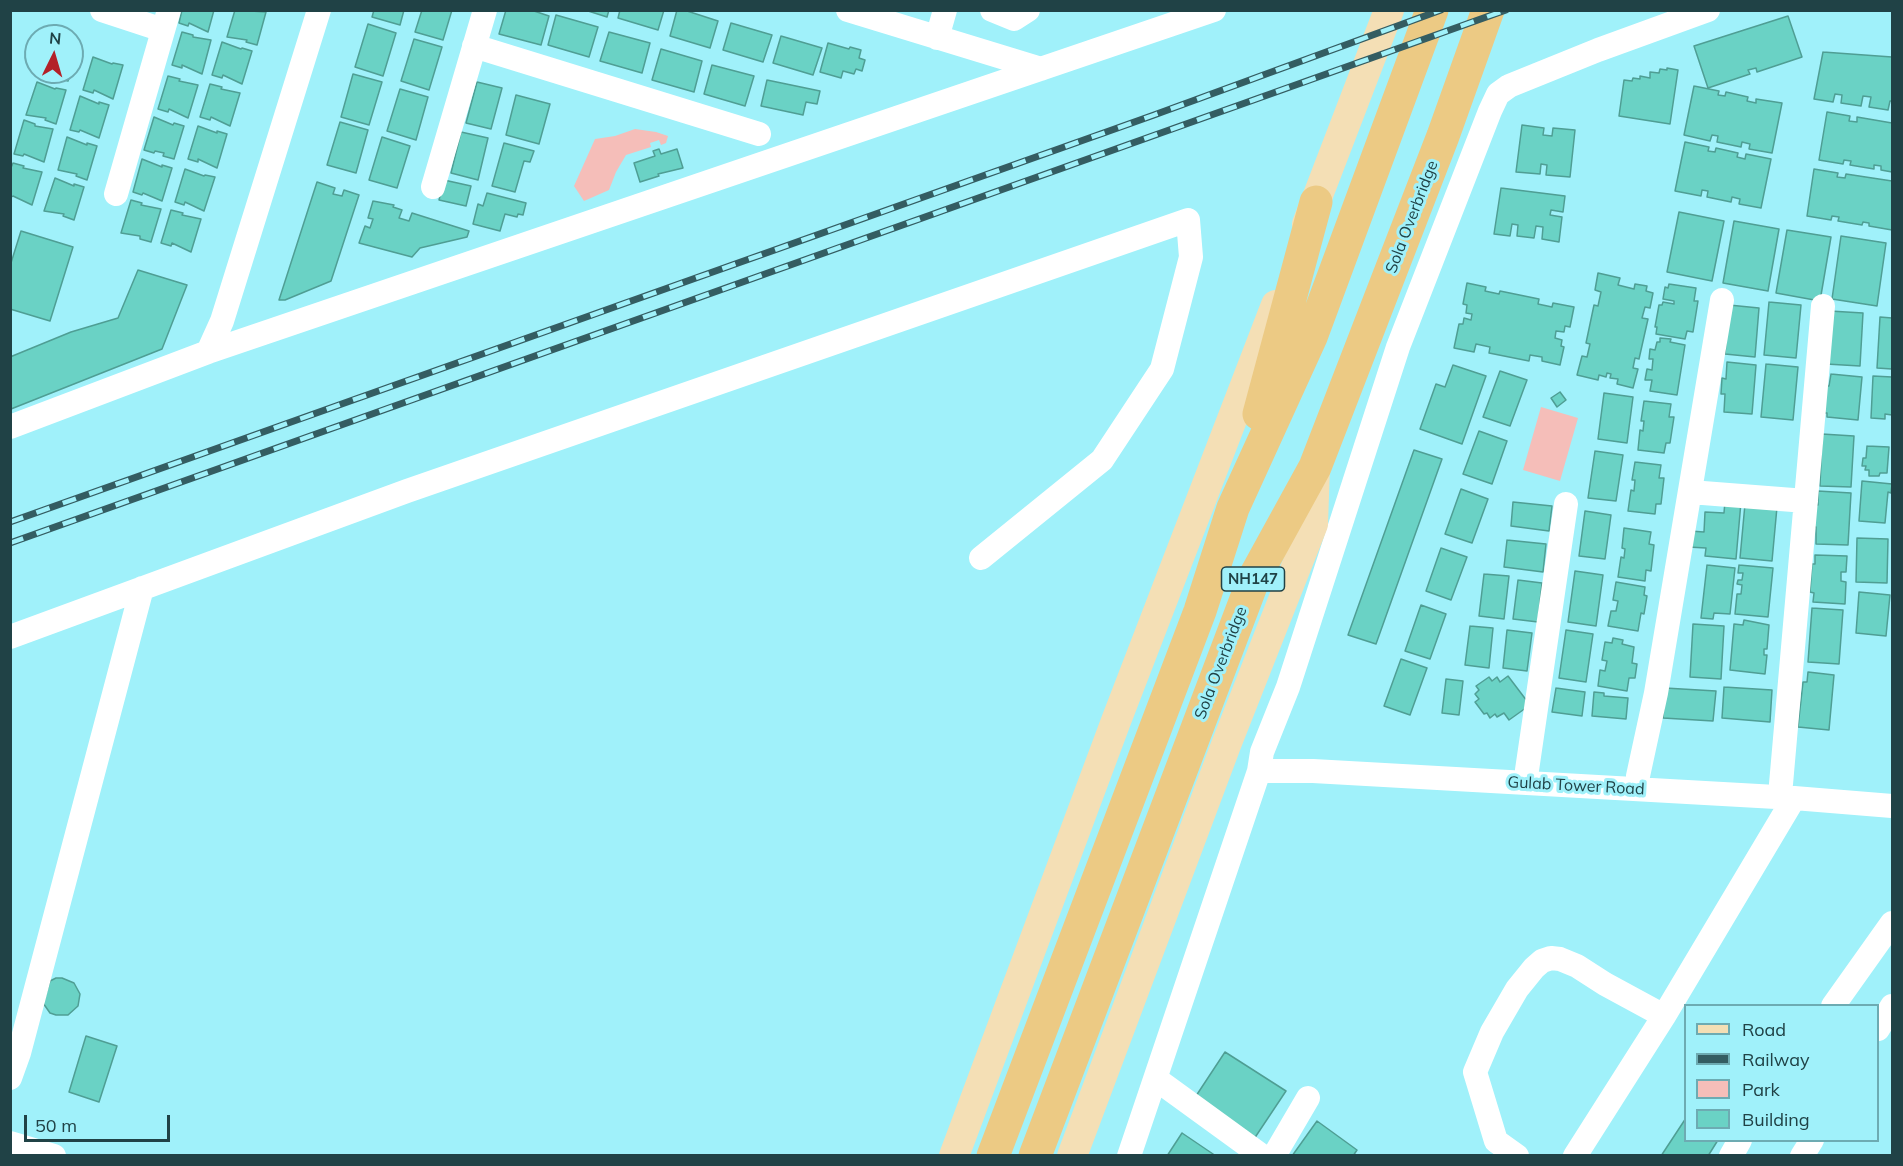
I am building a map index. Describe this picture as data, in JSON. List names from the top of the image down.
{
  "streets": {
    "highway": ["Sola Overbridge", "NH147"],
    "street": ["Gulab Tower Road"]
  },
  "legend": [
    "Road",
    "Railway",
    "Park",
    "Building"
  ],
  "scale_bar": "50 m",
  "north": "top"
}
